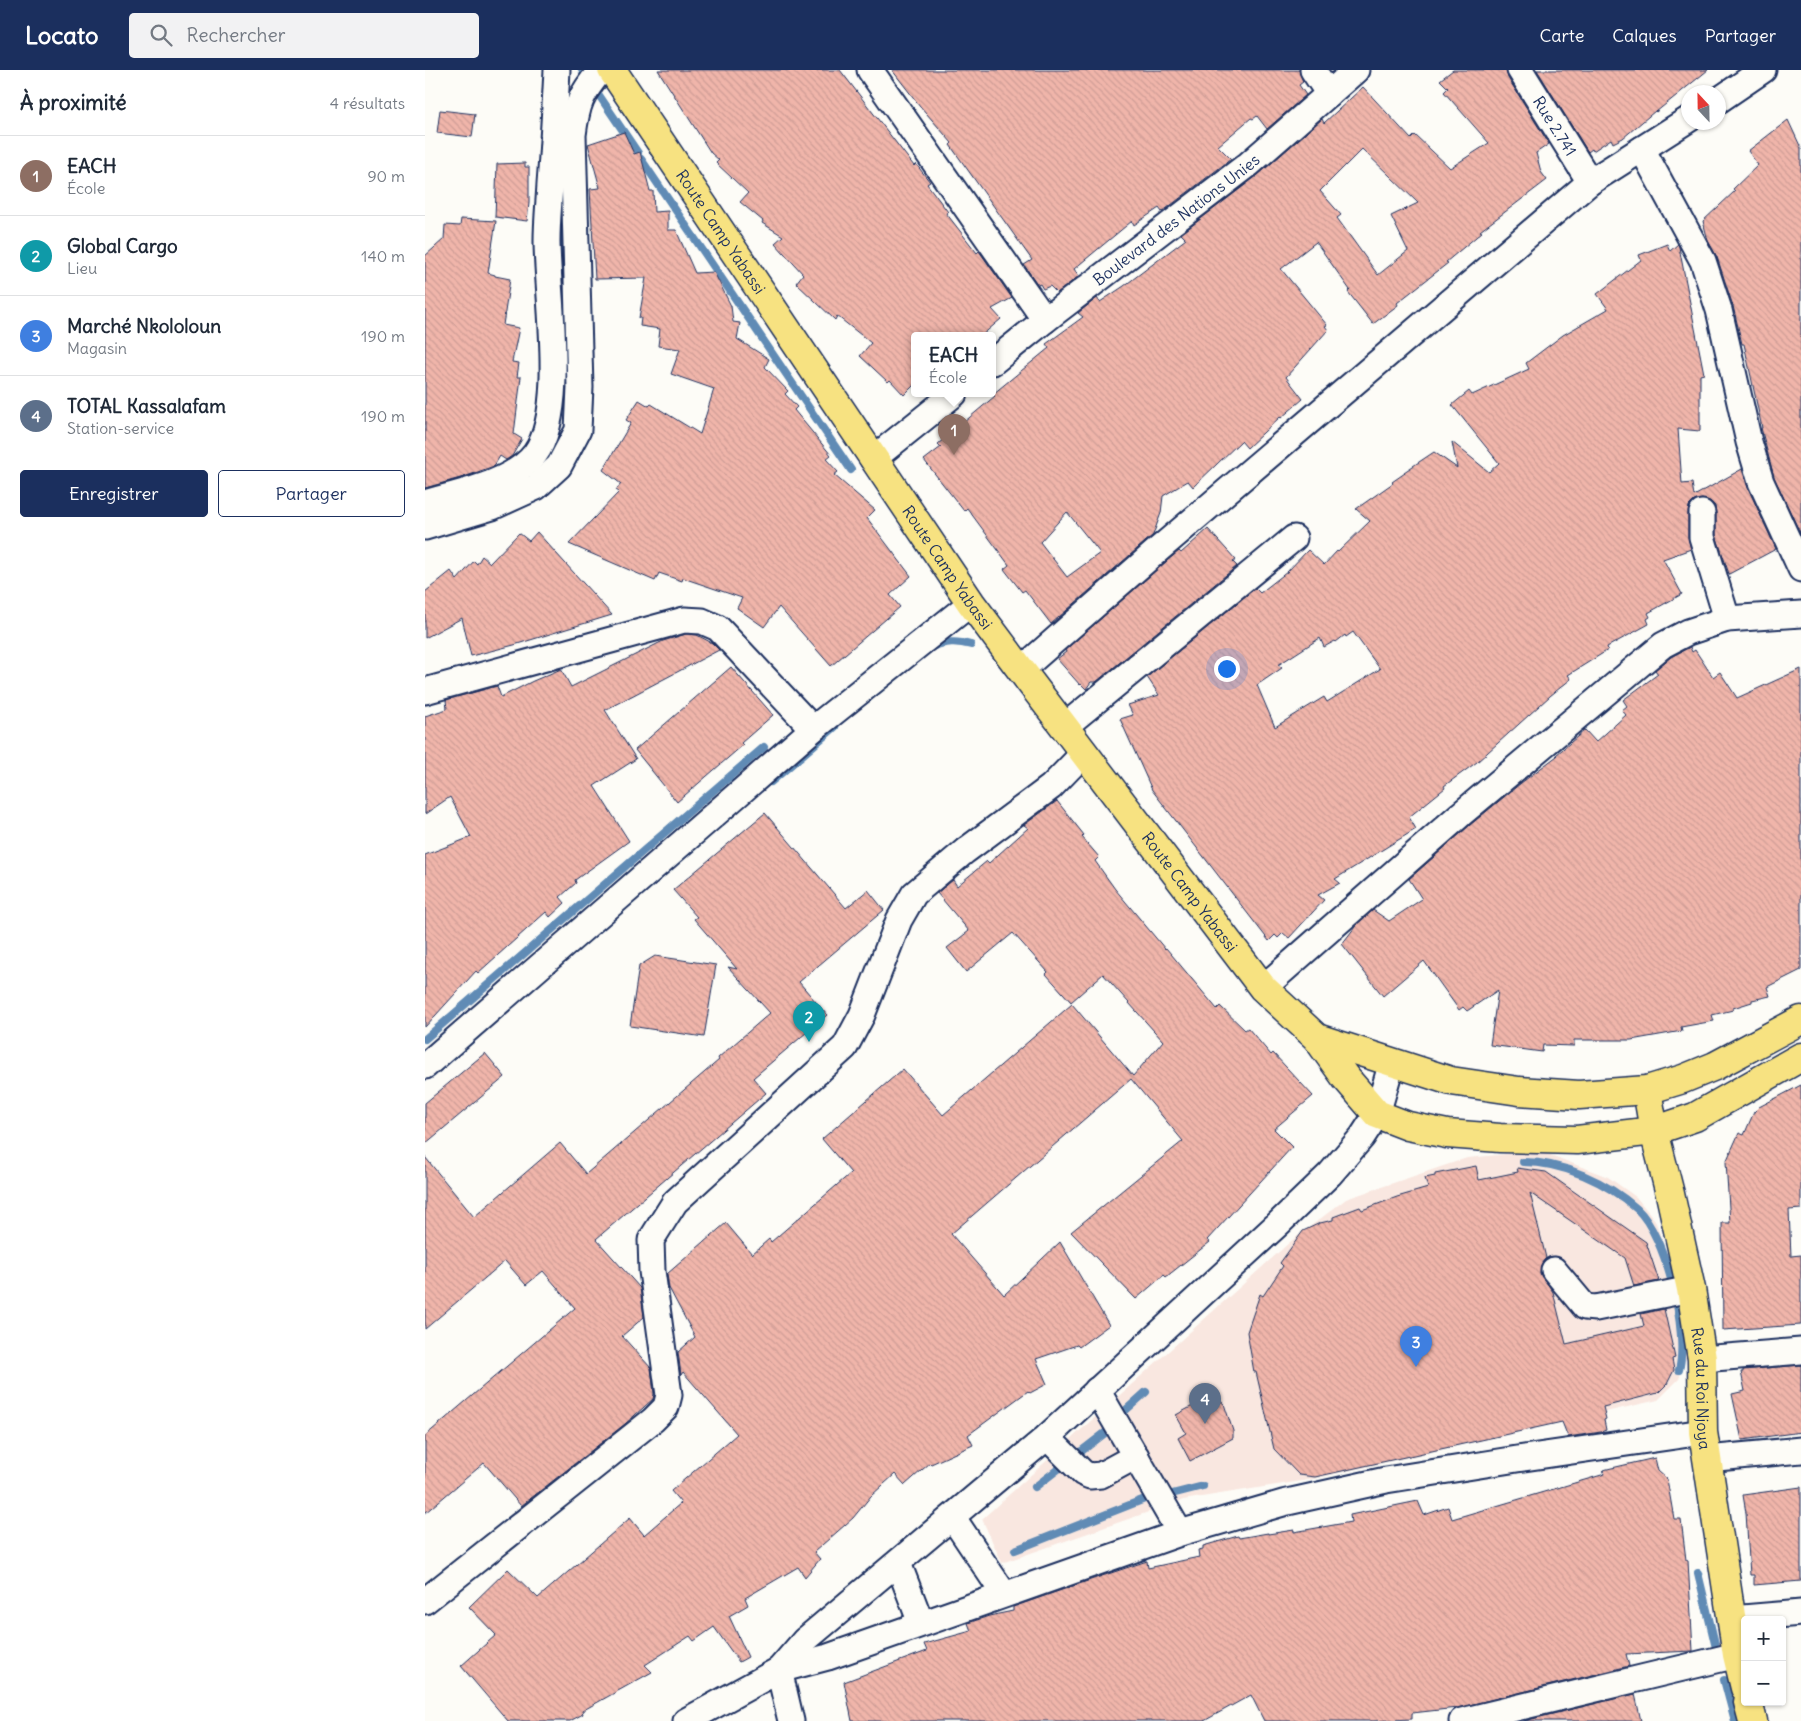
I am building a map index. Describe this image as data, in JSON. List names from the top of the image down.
{
  "streets": {
    "main road": ["Route Camp Yabassi", "Rue du Roi Njoya"],
    "street": ["Rue 2.741", "Boulevard des Nations Unies"]
  },
  "north": "top",
  "page": {
    "header": "Locato",
    "search": "Rechercher",
    "nav": ["Carte", "Calques", "Partager"],
    "heading": ["À proximité", "4 résultats"],
    "list": [
      {
        "mark": "1",
        "name": "EACH",
        "note": "École",
        "value": "90 m"
      },
      {
        "mark": "2",
        "name": "Global Cargo",
        "note": "Lieu",
        "value": "140 m"
      },
      {
        "mark": "3",
        "name": "Marché Nkololoun",
        "note": "Magasin",
        "value": "190 m"
      },
      {
        "mark": "4",
        "name": "TOTAL Kassalafam",
        "note": "Station-service",
        "value": "190 m"
      }
    ],
    "popup": ["EACH", "École"],
    "pins": [
      "1",
      "2",
      "3",
      "4"
    ],
    "buttons": ["Enregistrer", "Partager"],
    "map_buttons": ["+", "−"]
  }
}
